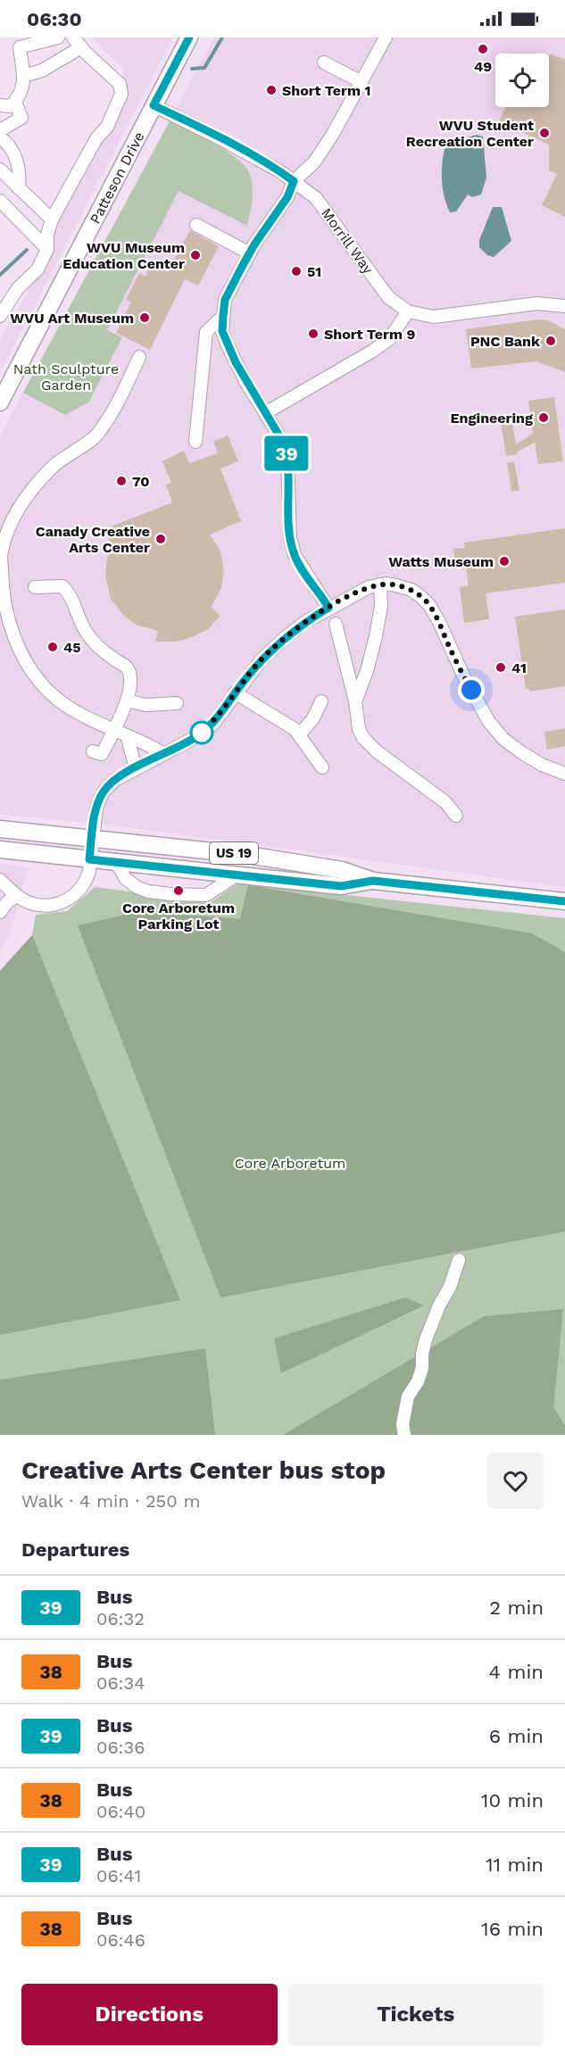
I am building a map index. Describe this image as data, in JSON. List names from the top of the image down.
{
  "streets": {
    "main road": ["Patteson Drive", "US 19"],
    "street": ["Morrill Way"]
  },
  "crossings": [
    ["Patteson Drive", "Morrill Way"]
  ],
  "parks": ["Nath Sculpture Garden", "Core Arboretum"],
  "places": [
    "49",
    "Short Term 1",
    "WVU Student Recreation Center",
    "WVU Museum Education Center",
    "51",
    "WVU Art Museum",
    "Short Term 9",
    "PNC Bank",
    "Engineering",
    "70",
    "Canady Creative Arts Center",
    "Watts Museum",
    "45",
    "41",
    "Core Arboretum Parking Lot"
  ],
  "lines": ["bus line 39"],
  "page": {
    "status": "06:30",
    "on_map": "39",
    "heading": [
      ["Creative Arts Center bus stop", "Walk · 4 min · 250 m"],
      "Departures"
    ],
    "list": [
      {
        "mark": "39",
        "name": "Bus",
        "note": "06:32",
        "value": "2 min"
      },
      {
        "mark": "38",
        "name": "Bus",
        "note": "06:34",
        "value": "4 min"
      },
      {
        "mark": "39",
        "name": "Bus",
        "note": "06:36",
        "value": "6 min"
      },
      {
        "mark": "38",
        "name": "Bus",
        "note": "06:40",
        "value": "10 min"
      },
      {
        "mark": "39",
        "name": "Bus",
        "note": "06:41",
        "value": "11 min"
      },
      {
        "mark": "38",
        "name": "Bus",
        "note": "06:46",
        "value": "16 min"
      }
    ],
    "buttons": ["Directions", "Tickets"]
  }
}
